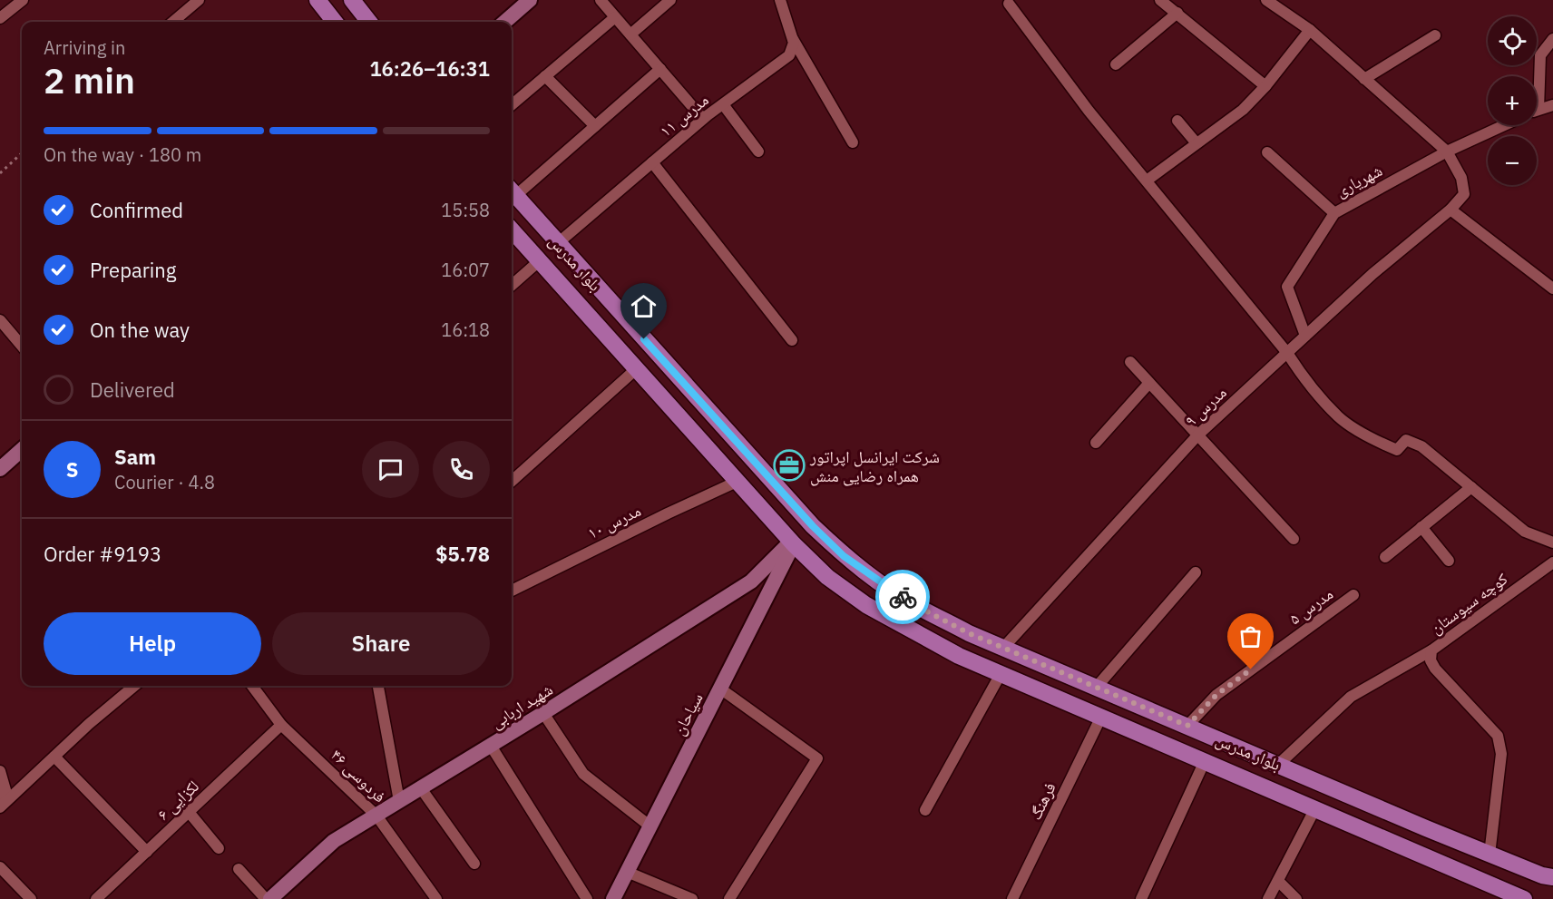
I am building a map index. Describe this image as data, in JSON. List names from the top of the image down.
{
  "streets": {
    "main road": ["بلوار مدرس"],
    "street": [
      "مدرس ۱۱",
      "شهریاری",
      "مدرس ۹",
      "مدرس ۱۰",
      "کوچه سیوستان",
      "مدرس ۵",
      "شهید اربابی",
      "سیاحان",
      "فردوسی ۴۶",
      "لکزایی ۶",
      "فرهنگ"
    ]
  },
  "crossings": [
    ["مدرس ۱۱", "بلوار مدرس"],
    ["شهریاری", "مدرس ۹"],
    ["بلوار مدرس", "مدرس ۹"],
    ["بلوار مدرس", "مدرس ۱۰"],
    ["بلوار مدرس", "کوچه سیوستان"],
    ["بلوار مدرس", "مدرس ۵"],
    ["بلوار مدرس", "شهید اربابی"],
    ["بلوار مدرس", "سیاحان"],
    ["بلوار مدرس", "فرهنگ"],
    ["شهید اربابی", "سیاحان"],
    ["شهید اربابی", "فردوسی ۴۶"],
    ["فردوسی ۴۶", "لکزایی ۶"]
  ],
  "places": {
    "office": ["شرکت ایرانسل اپراتور همراه رضایی منش"]
  },
  "page": {
    "map_buttons": ["+", "−"],
    "heading": ["2 min", "Arriving in", "16:26–16:31"],
    "panel": [
      "Sam",
      "Courier · 4.8",
      "Order #9193",
      "$5.78"
    ],
    "bar": "On the way · 180 m",
    "list": [
      ["Confirmed", "15:58"],
      ["Preparing", "16:07"],
      ["On the way", "16:18"],
      "Delivered"
    ],
    "round": "S",
    "buttons": ["Help", "Share"]
  }
}
